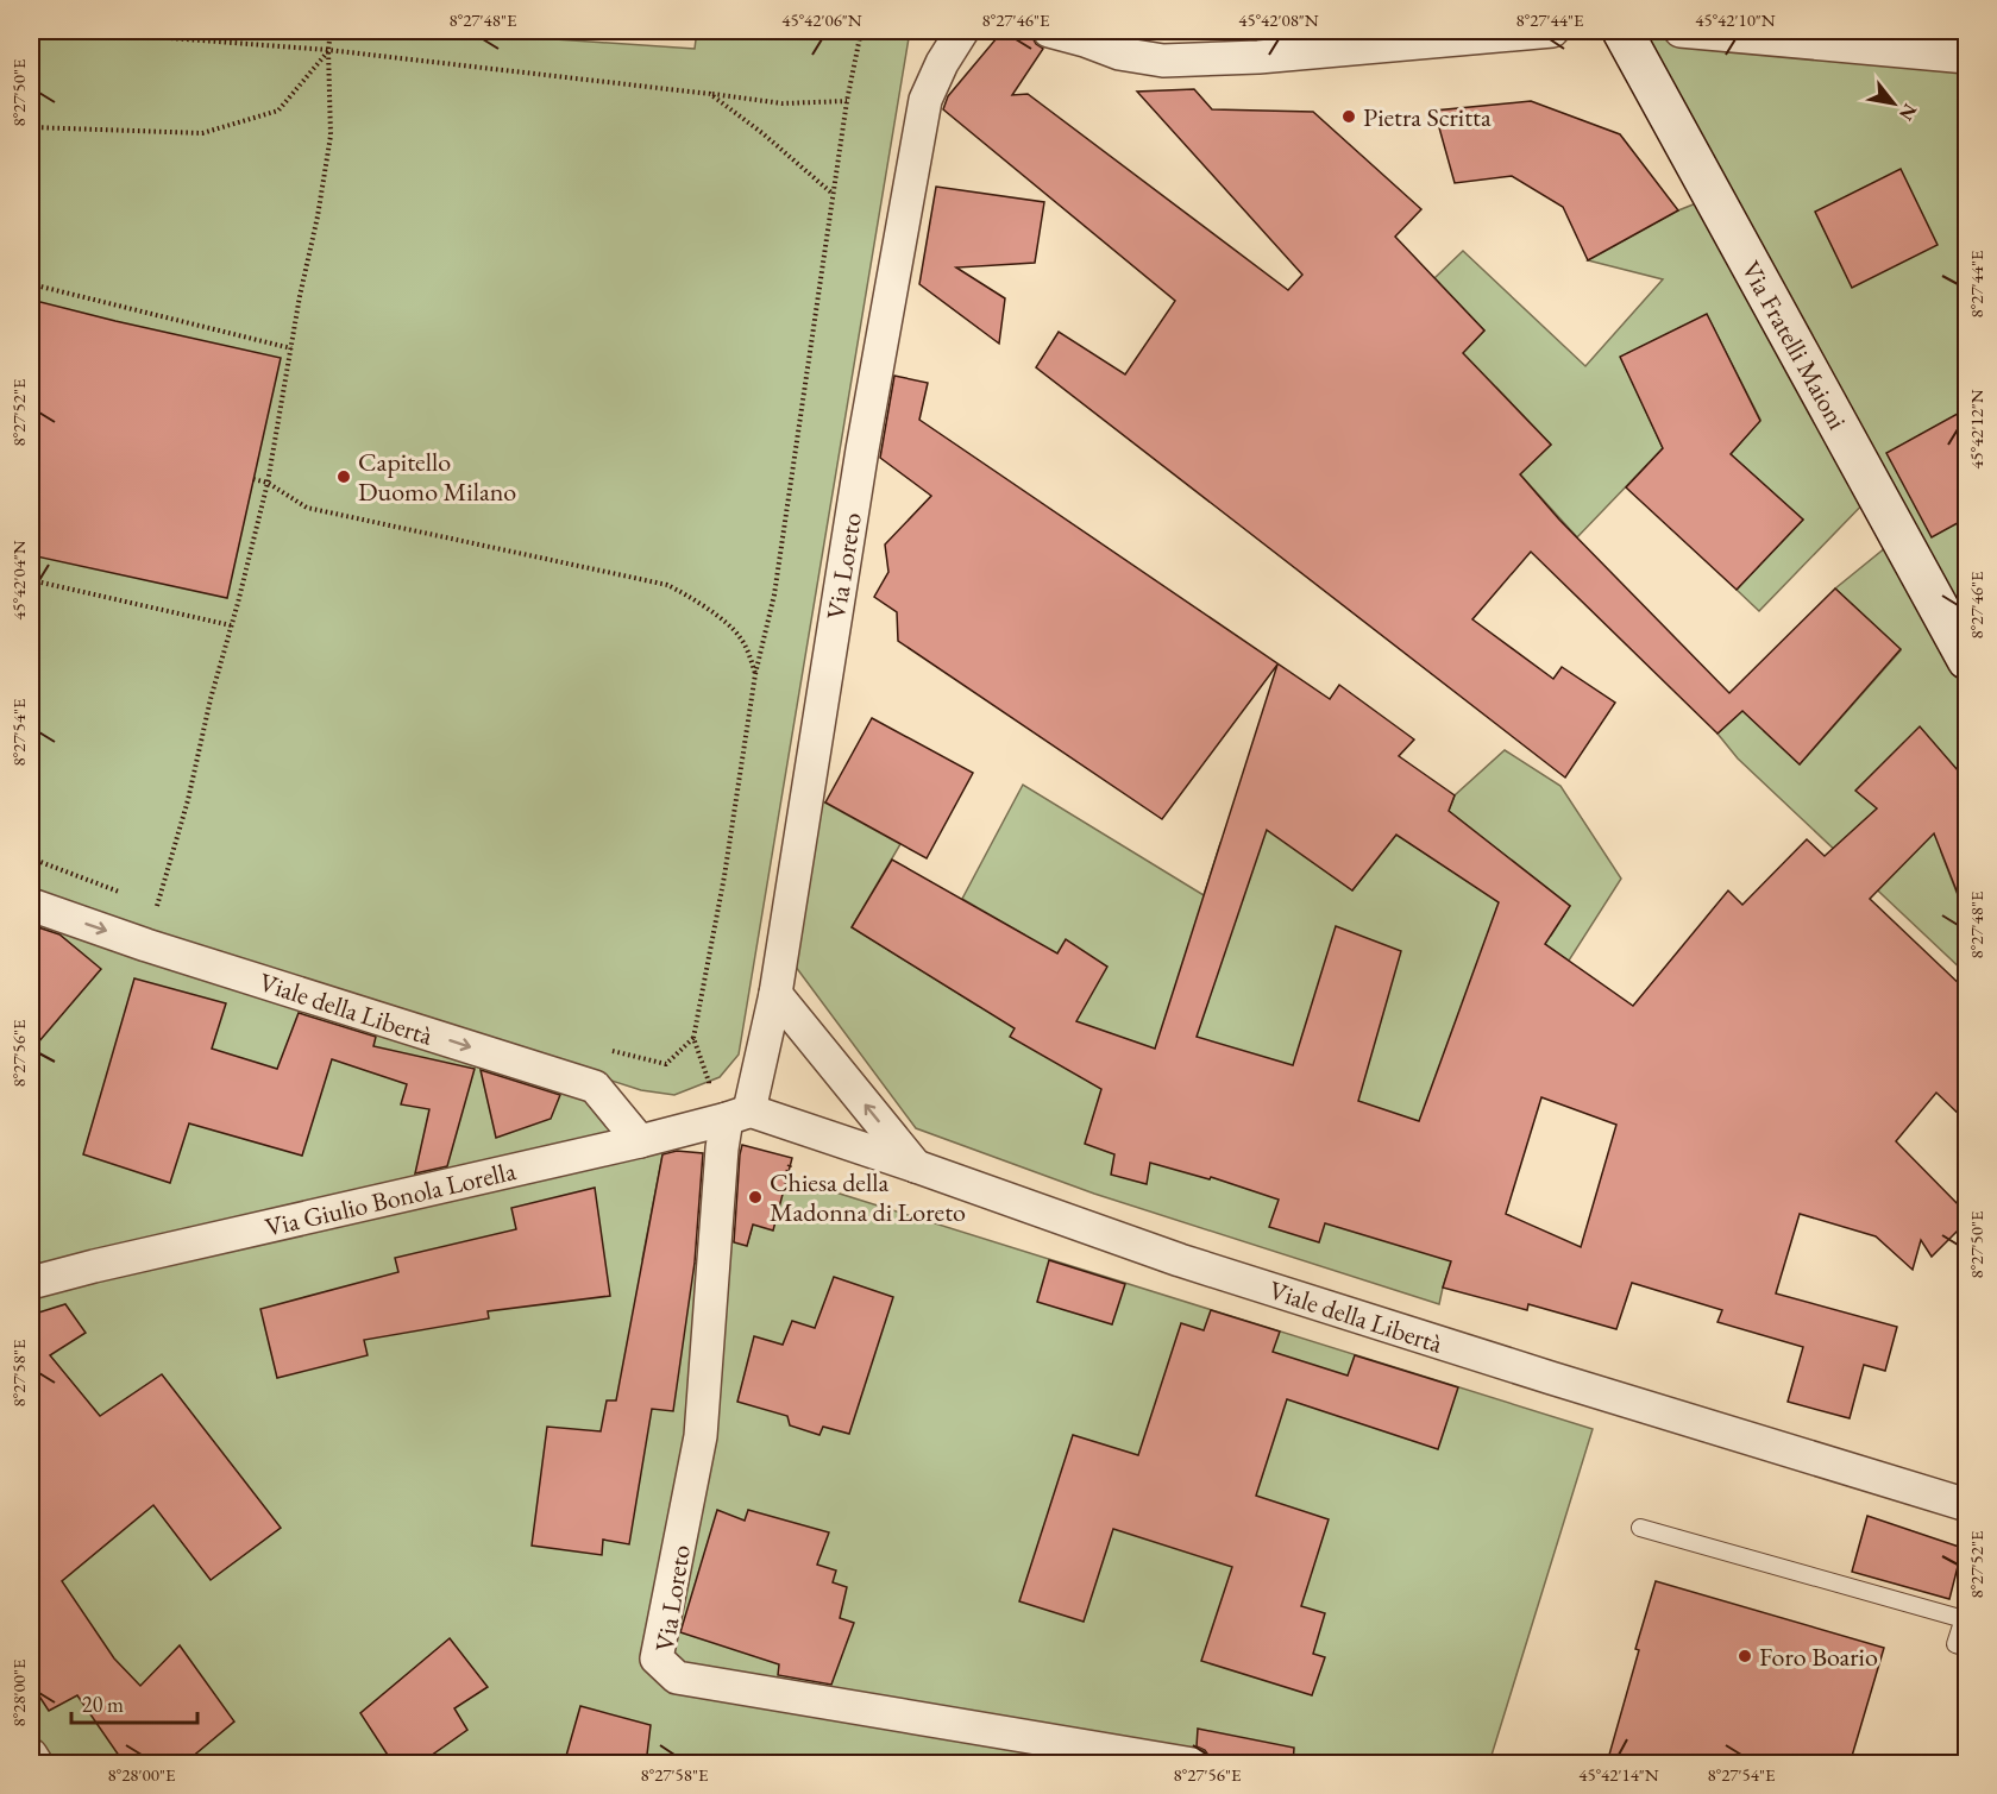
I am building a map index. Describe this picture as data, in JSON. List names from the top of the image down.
{
  "streets": {
    "main road": ["Via Fratelli Maioni"],
    "street": ["Via Loreto", "Viale della Libertà", "Via Giulio Bonola Lorella"]
  },
  "crossings": [
    ["Via Loreto", "Viale della Libertà"],
    ["Via Loreto", "Via Giulio Bonola Lorella"],
    ["Viale della Libertà", "Via Giulio Bonola Lorella"]
  ],
  "places": [
    "Pietra Scritta",
    "Capitello Duomo Milano",
    "Chiesa della Madonna di Loreto",
    "Foro Boario"
  ],
  "scale_bar": "20 m",
  "north": "bottom right",
  "coordinates": [
    "8°27'48\"E",
    "45°42'06\"N",
    "8°27'46\"E",
    "45°42'08\"N",
    "8°27'44\"E",
    "45°42'10\"N",
    "8°27'50\"E",
    "8°27'52\"E",
    "45°42'12\"N",
    "45°42'04\"N",
    "8°27'54\"E",
    "8°27'56\"E",
    "8°27'58\"E",
    "8°28'00\"E",
    "45°42'14\"N"
  ]
}
